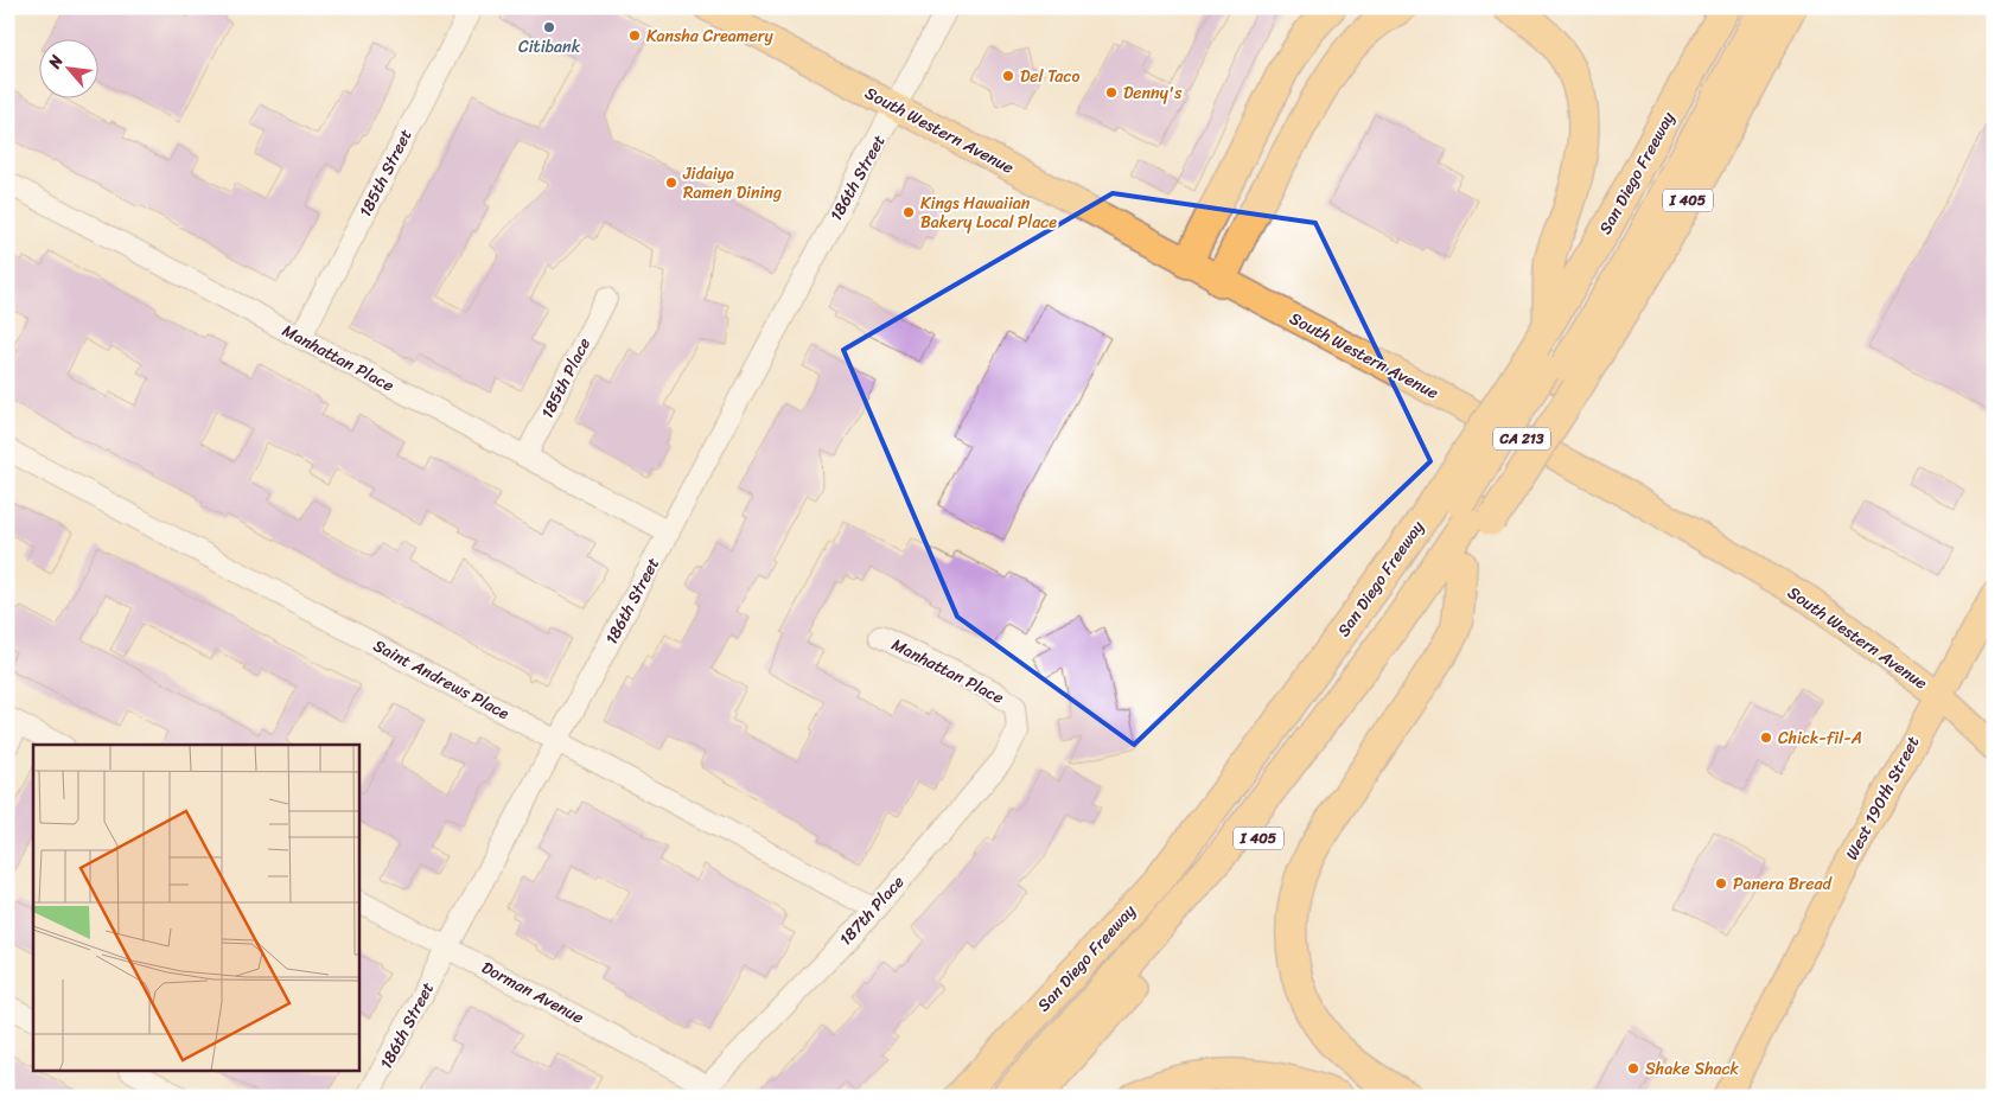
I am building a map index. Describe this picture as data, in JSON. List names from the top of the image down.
{
  "streets": {
    "highway": ["San Diego Freeway", "I 405"],
    "main road": ["South Western Avenue", "CA 213", "West 190th Street"],
    "street": [
      "185th Street",
      "186th Street",
      "Manhattan Place",
      "185th Place",
      "Saint Andrews Place",
      "187th Place",
      "Dorman Avenue"
    ]
  },
  "crossings": [
    ["South Western Avenue", "186th Street"],
    ["South Western Avenue", "West 190th Street"],
    ["185th Street", "Manhattan Place"],
    ["186th Street", "Manhattan Place"],
    ["186th Street", "Saint Andrews Place"],
    ["186th Street", "Dorman Avenue"],
    ["Manhattan Place", "185th Place"],
    ["Manhattan Place", "187th Place"],
    ["Saint Andrews Place", "187th Place"],
    ["187th Place", "Dorman Avenue"]
  ],
  "places": [
    "Citibank",
    "Kansha Creamery",
    "Del Taco",
    "Denny's",
    "Jidaiya Ramen Dining",
    "Kings Hawaiian Bakery Local Place",
    "Chick-fil-A",
    "Panera Bread",
    "Shake Shack"
  ],
  "north": "top left"
}
